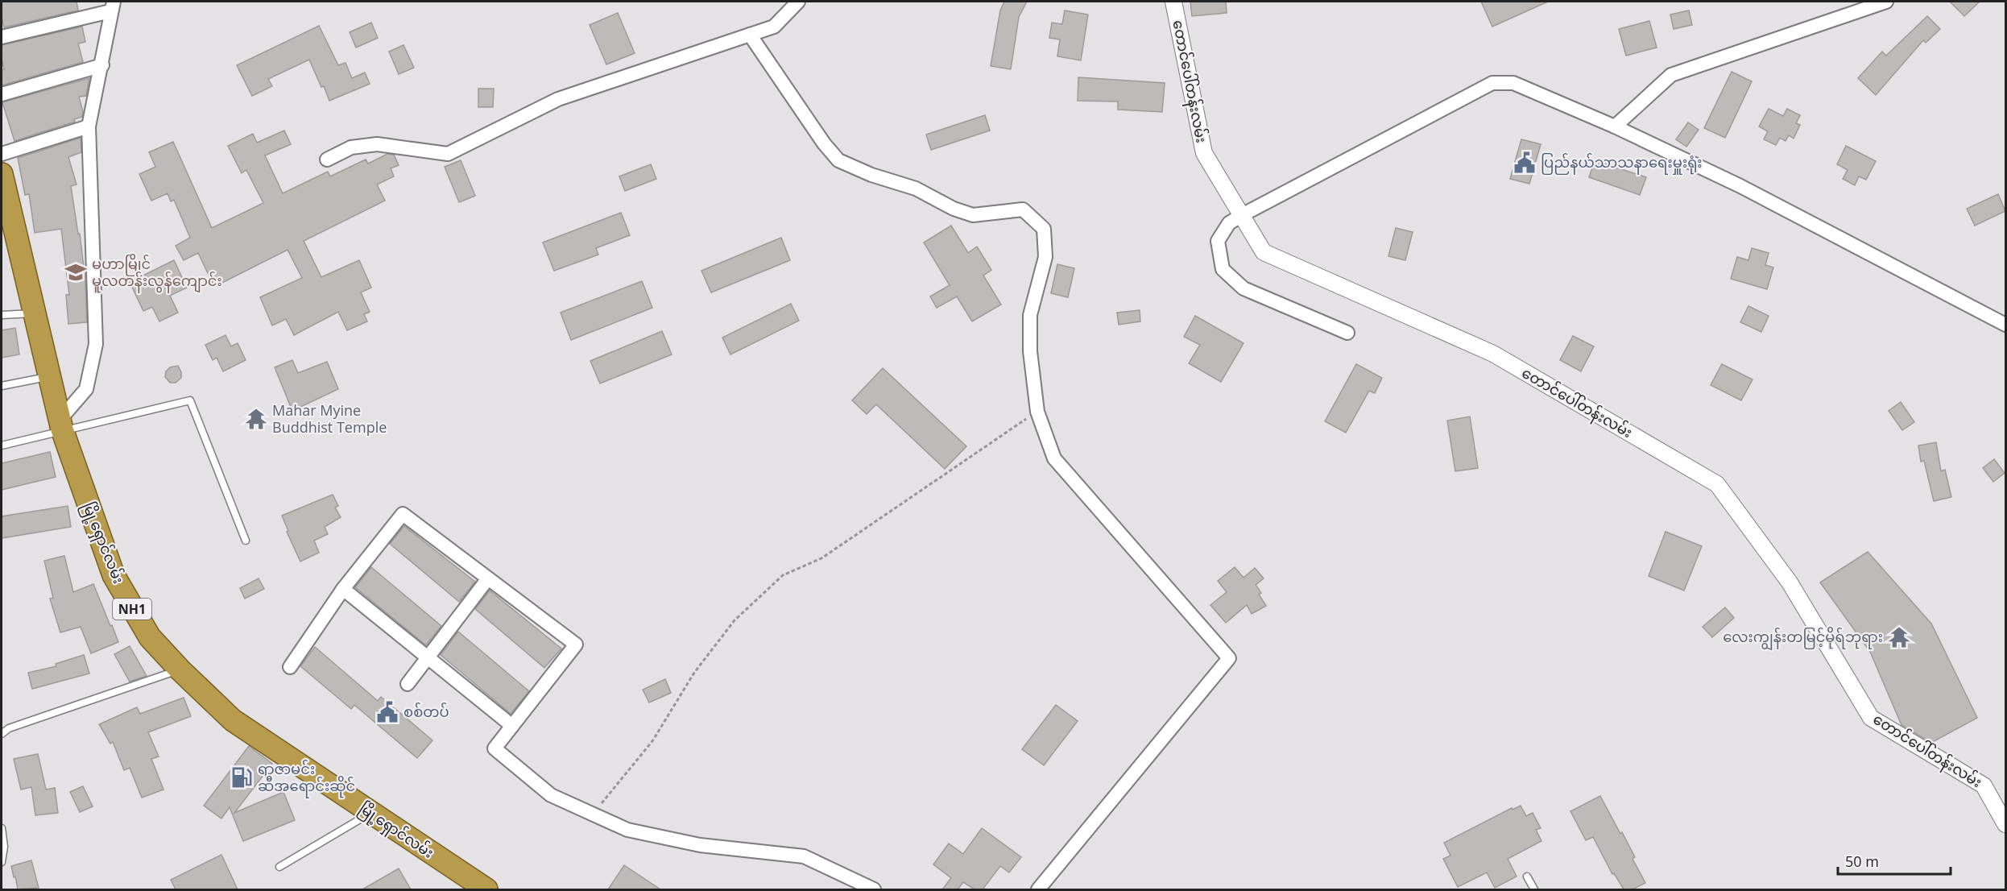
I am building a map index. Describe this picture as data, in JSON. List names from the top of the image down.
{
  "streets": {
    "highway": ["မြို့ရှောင်လမ်း", "NH1"],
    "street": ["တောင်ပေါ်တန်းလမ်း"]
  },
  "places": {
    "public building": ["ပြည်နယ်သာသနာရေးမှူးရုံး", "စစ်တပ်"],
    "school or university": ["မဟာမြိုင် မူလတန်းလွန်ကျောင်း"],
    "temple": ["Mahar Myine Buddhist Temple", "လေးကျွန်းတမြင့်မိုရ်ဘုရား"],
    "fuel station": ["ရာဇာမင်း ဆီအရောင်းဆိုင်"]
  },
  "scale_bar": "50 m"
}
